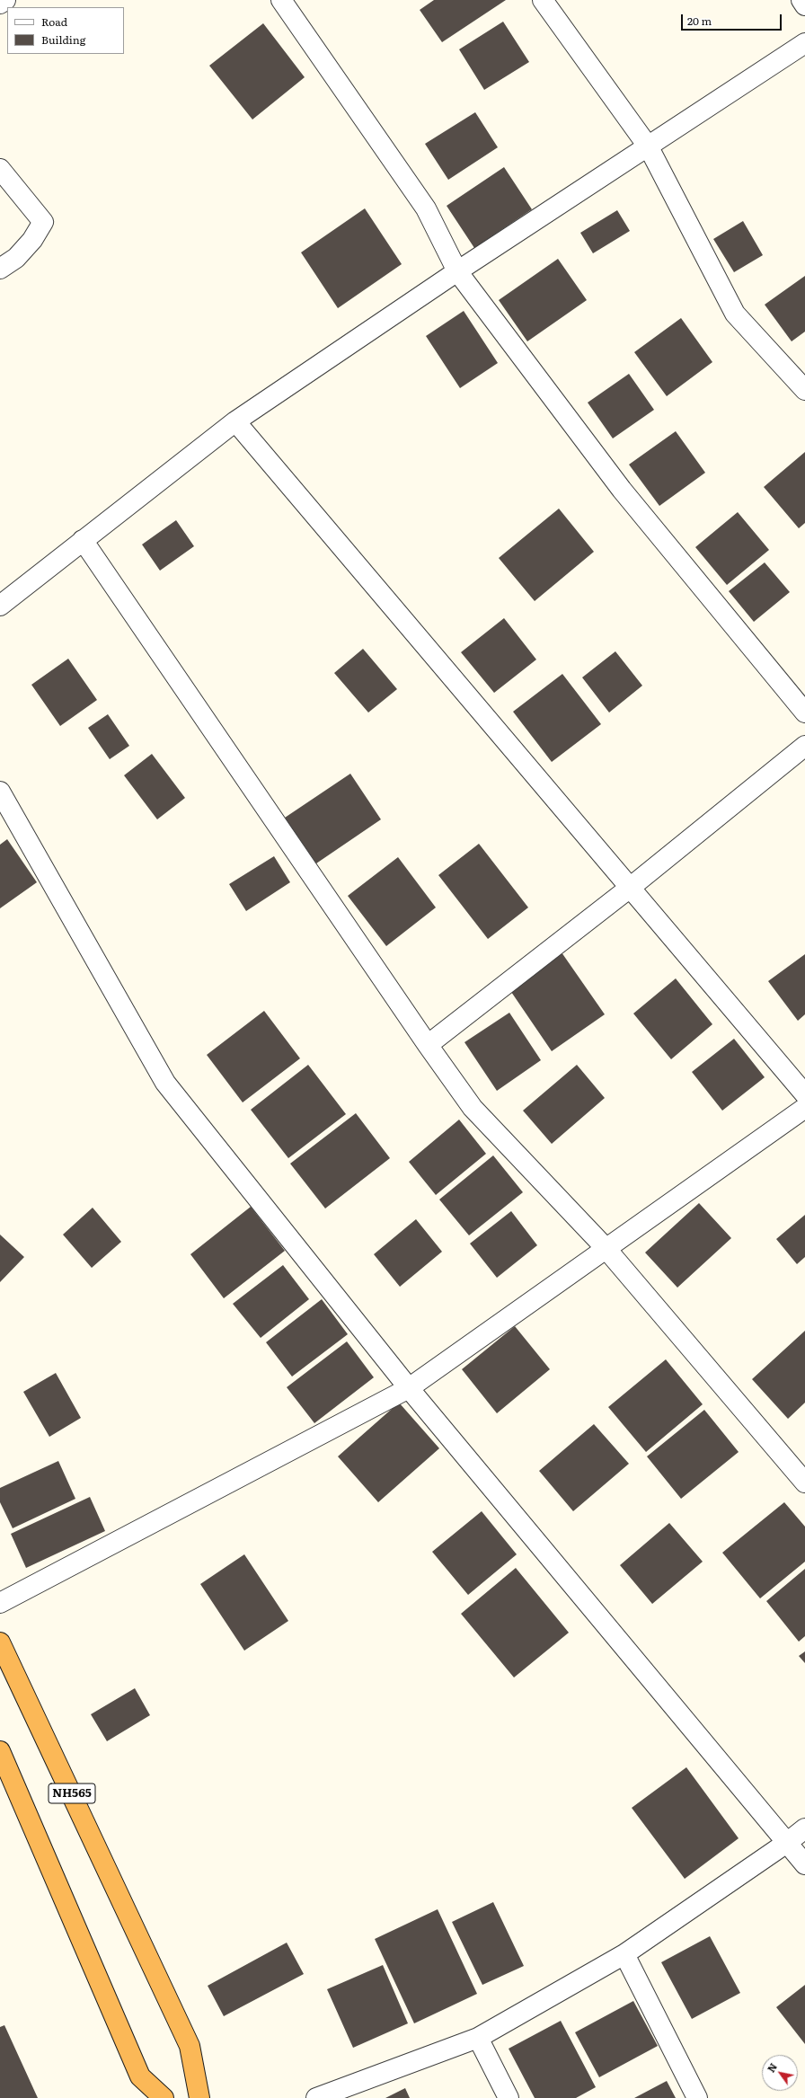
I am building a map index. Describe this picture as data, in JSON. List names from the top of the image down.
{
  "streets": {
    "highway": ["NH565"]
  },
  "legend": ["Road", "Building"],
  "scale_bar": "20 m",
  "north": "top left"
}
